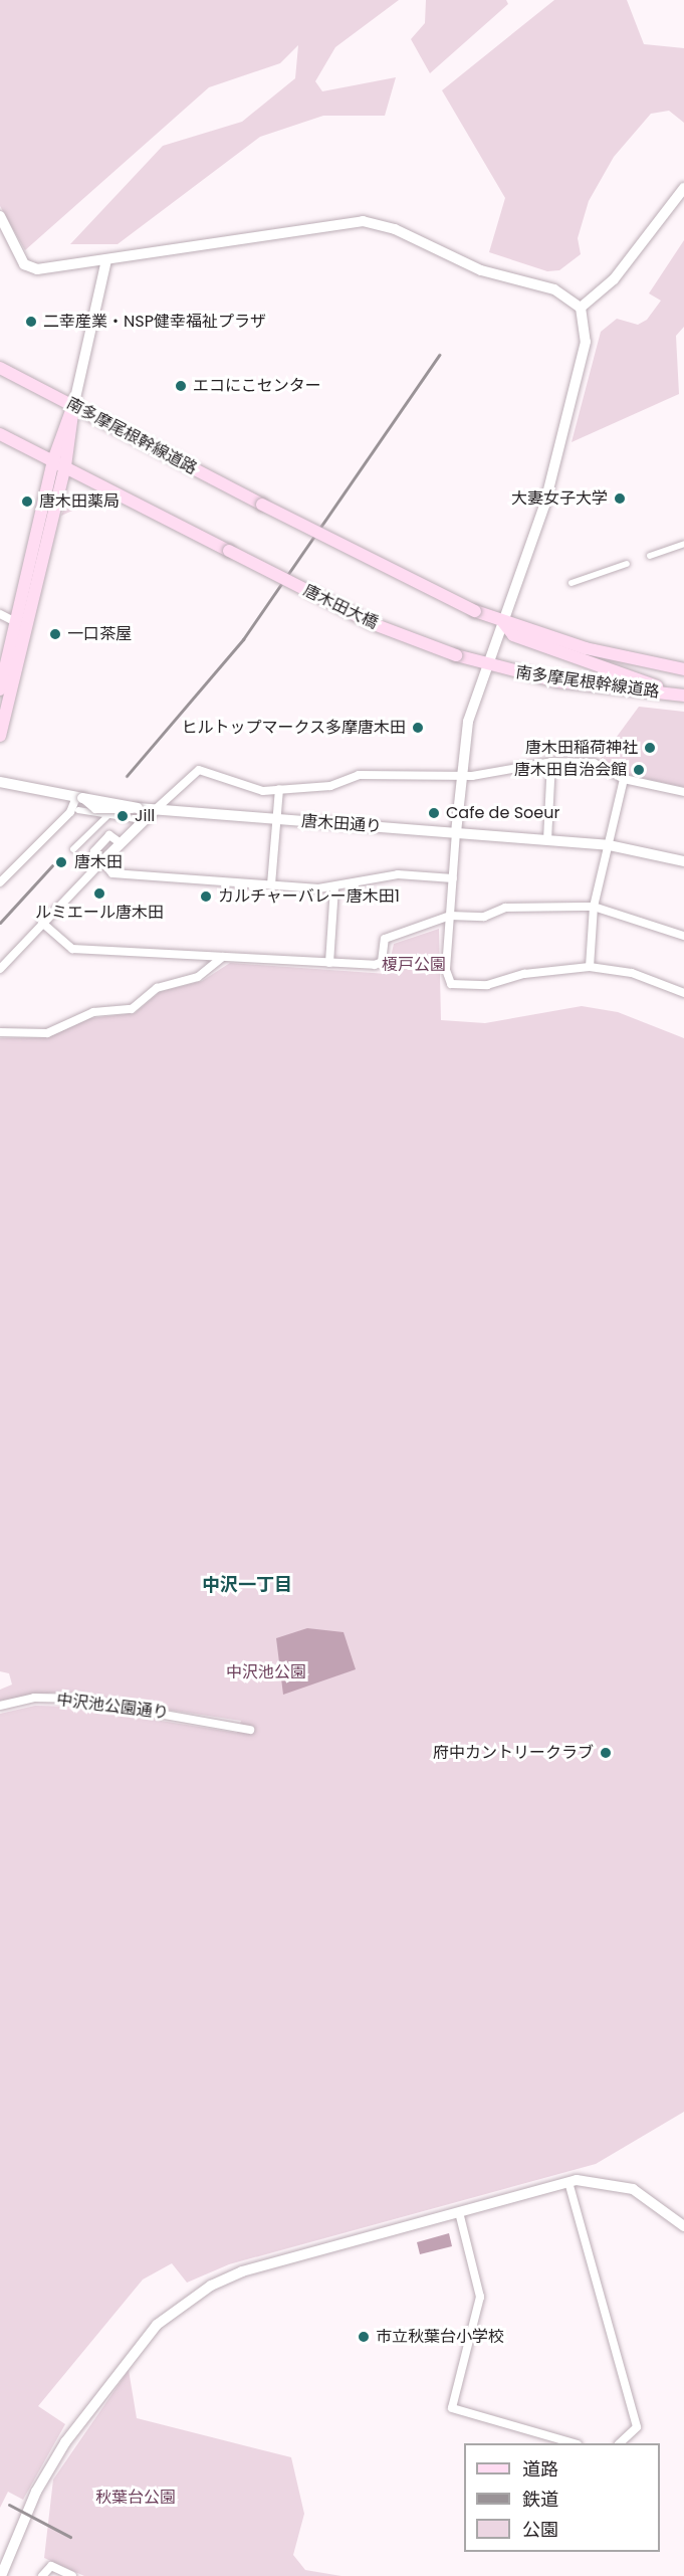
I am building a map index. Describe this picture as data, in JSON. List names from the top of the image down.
{
  "streets": {
    "main road": ["南多摩尾根幹線道路", "唐木田大橋"],
    "street": ["唐木田通り", "中沢池公園通り"]
  },
  "crossings": [
    ["南多摩尾根幹線道路", "唐木田大橋"]
  ],
  "districts": ["中沢一丁目"],
  "parks": ["榎戸公園", "中沢池公園", "秋葉台公園"],
  "places": [
    "二幸産業・NSP健幸福祉プラザ",
    "エコにこセンター",
    "大妻女子大学",
    "唐木田薬局",
    "一口茶屋",
    "ヒルトップマークス多摩唐木田",
    "唐木田稲荷神社",
    "唐木田自治会館",
    "Cafe de Soeur",
    "Jill",
    "唐木田",
    "ルミエール唐木田",
    "カルチャーバレー唐木田1",
    "府中カントリークラブ",
    "市立秋葉台小学校"
  ],
  "legend": ["道路", "鉄道", "公園"]
}
